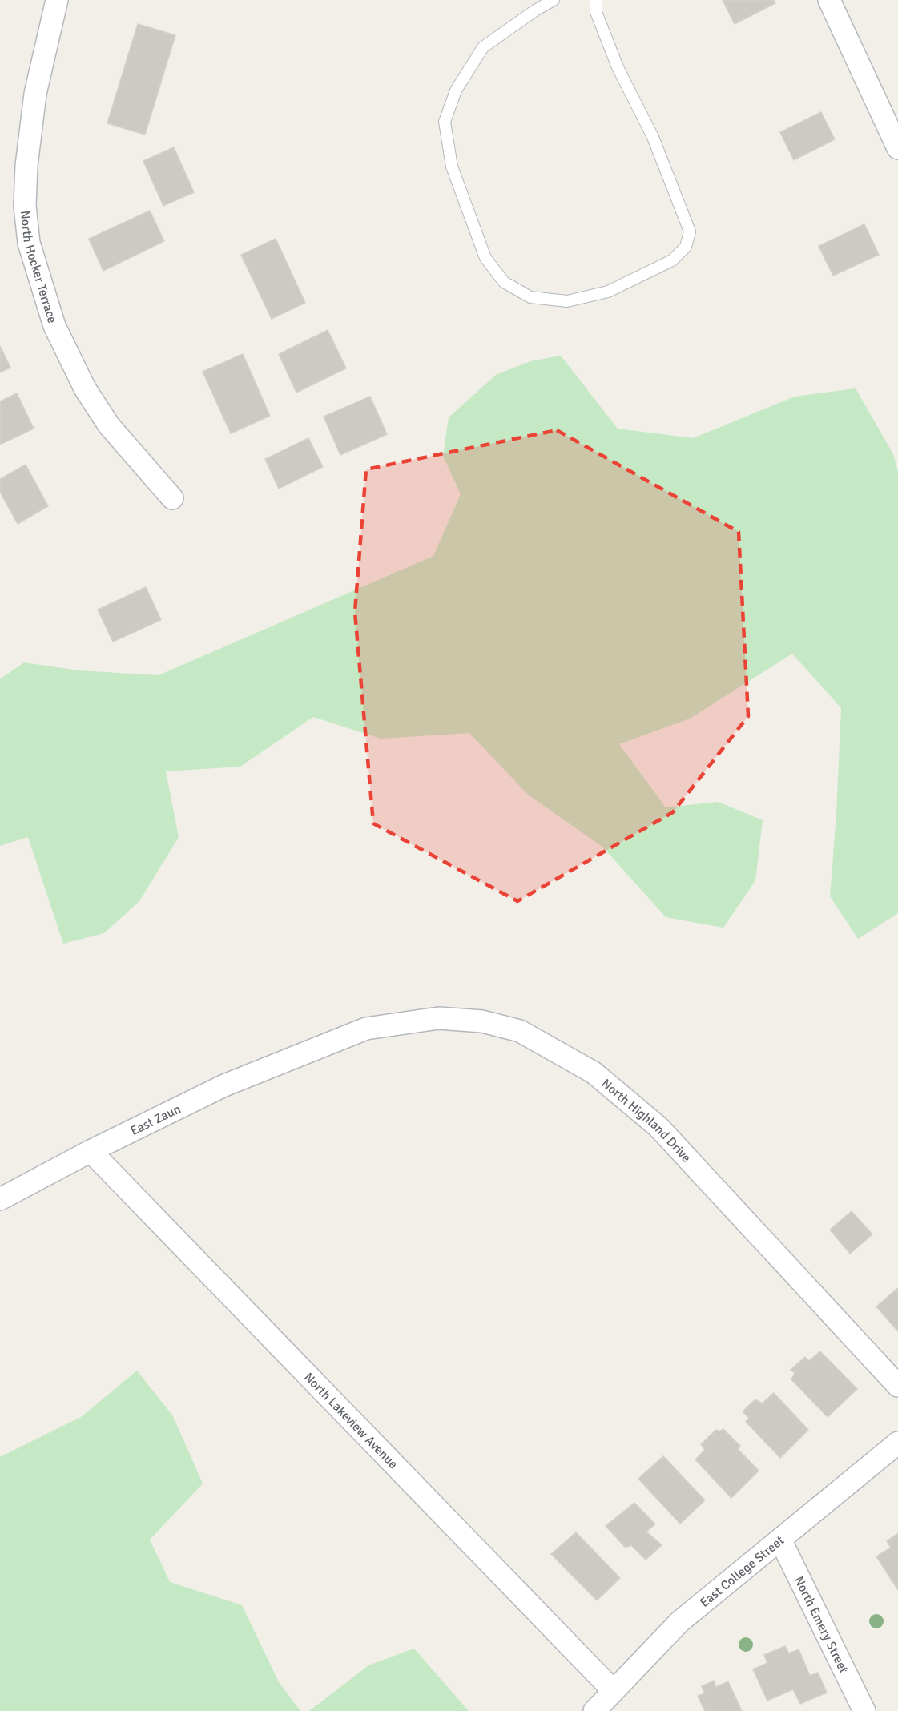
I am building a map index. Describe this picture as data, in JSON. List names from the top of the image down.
{
  "streets": {
    "street": [
      "North Hocker Terrace",
      "East Zaun",
      "North Highland Drive",
      "North Lakeview Avenue",
      "East College Street",
      "North Emery Street"
    ]
  },
  "crossings": [
    ["East Zaun", "North Highland Drive"],
    ["East Zaun", "North Lakeview Avenue"],
    ["North Lakeview Avenue", "East College Street"],
    ["East College Street", "North Emery Street"]
  ]
}
